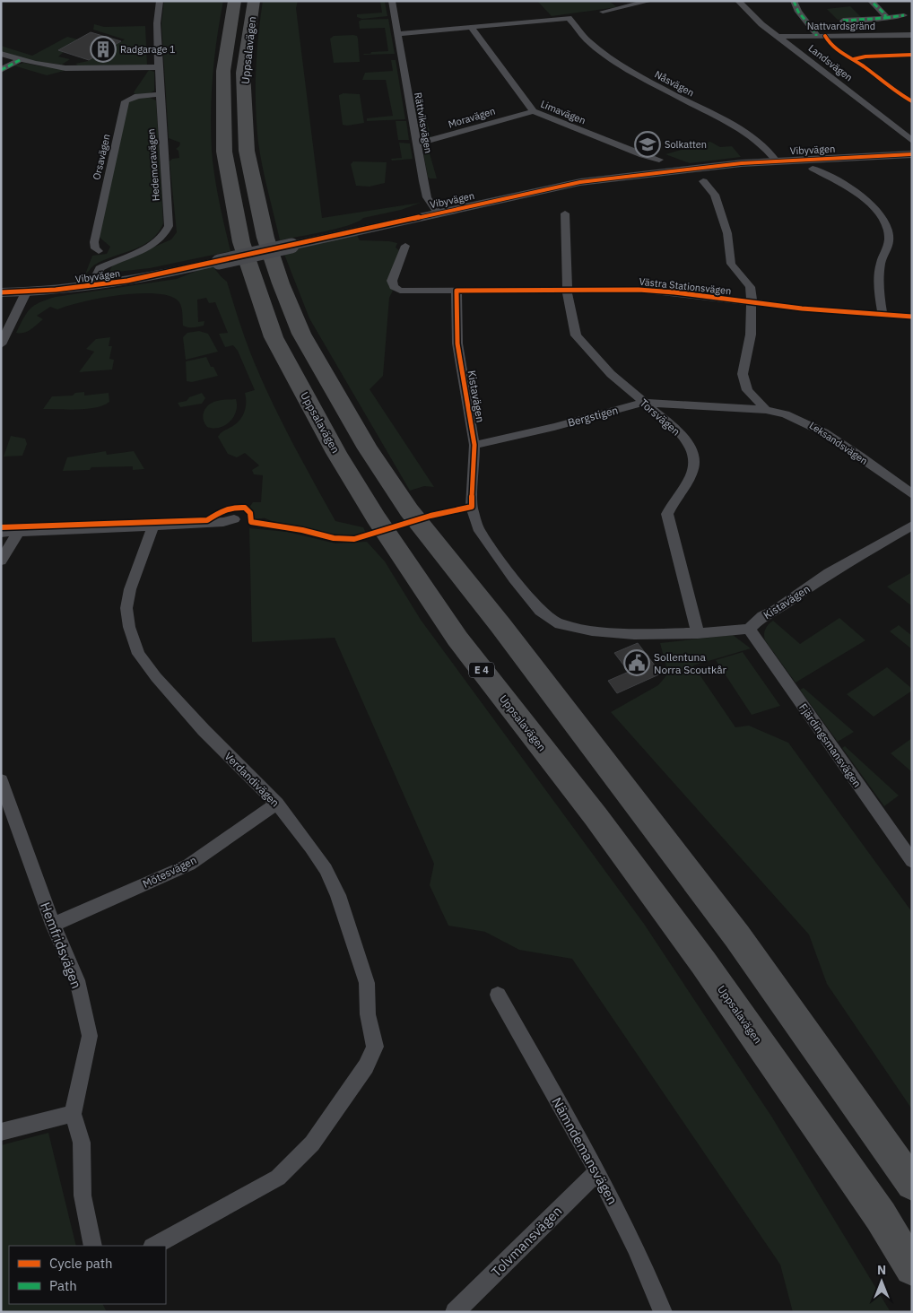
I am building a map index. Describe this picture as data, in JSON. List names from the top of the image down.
{
  "streets": {
    "highway": ["Uppsalavägen", "E 4"],
    "street": [
      "Nattvardsgränd",
      "Landsvägen",
      "Nåsvägen",
      "Limavägen",
      "Moravägen",
      "Rättviksvägen",
      "Vibyvägen",
      "Orsavägen",
      "Hedemoravägen",
      "Västra Stationsvägen",
      "Kistavägen",
      "Bergstigen",
      "Torsvägen",
      "Leksandsvägen",
      "Fjärdingsmansvägen",
      "Verdandivägen",
      "Mötesvägen",
      "Hemfridsvägen",
      "Nämndemansvägen",
      "Tolvmansvägen"
    ]
  },
  "crossings": [
    ["Nattvardsgränd", "Landsvägen"],
    ["Nåsvägen", "Limavägen"],
    ["Nåsvägen", "Vibyvägen"],
    ["Limavägen", "Moravägen"],
    ["Moravägen", "Rättviksvägen"],
    ["Rättviksvägen", "Vibyvägen"],
    ["Vibyvägen", "Hedemoravägen"],
    ["Orsavägen", "Hedemoravägen"],
    ["Västra Stationsvägen", "Kistavägen"],
    ["Västra Stationsvägen", "Torsvägen"],
    ["Kistavägen", "Bergstigen"],
    ["Kistavägen", "Torsvägen"],
    ["Kistavägen", "Fjärdingsmansvägen"],
    ["Bergstigen", "Torsvägen"],
    ["Bergstigen", "Leksandsvägen"],
    ["Verdandivägen", "Mötesvägen"],
    ["Mötesvägen", "Hemfridsvägen"],
    ["Nämndemansvägen", "Tolvmansvägen"]
  ],
  "places": {
    "building": ["Radgarage 1"],
    "school or university": ["Solkatten"],
    "public building": ["Sollentuna Norra Scoutkår"]
  },
  "legend": ["Cycle path", "Path"],
  "north": "top"
}
